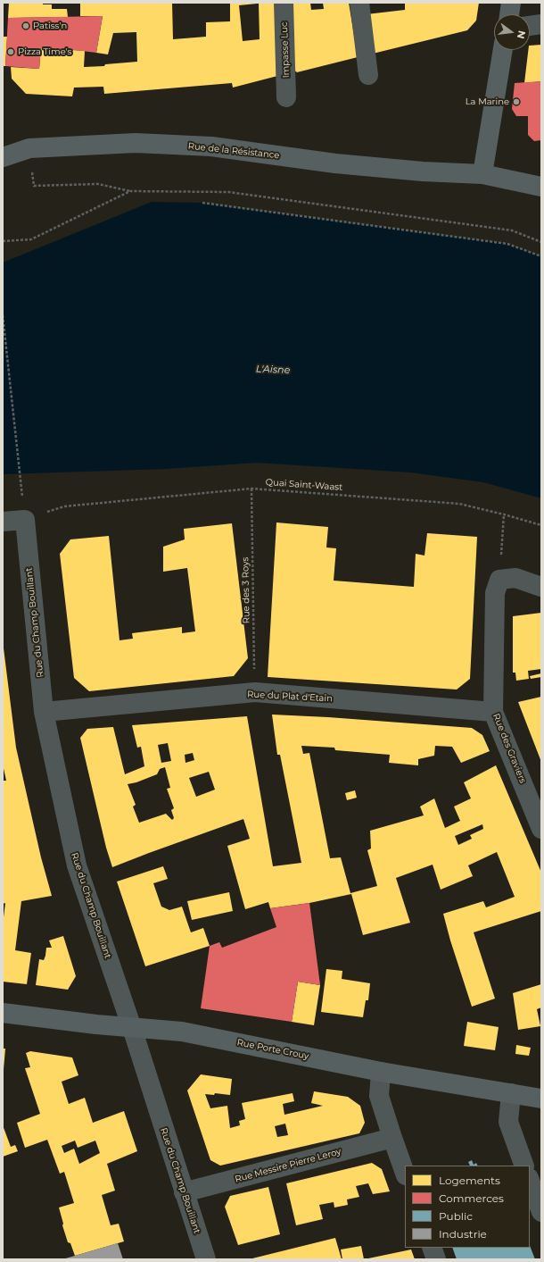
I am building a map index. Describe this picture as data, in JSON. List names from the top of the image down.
{
  "streets": {
    "main road": ["Rue de la Résistance", "Rue Porte Crouy"],
    "street": [
      "Impasse Luc",
      "Rue du Champ Bouillant",
      "Rue du Plat d'Etain",
      "Rue des Graviers",
      "Rue Messire Pierre Leroy"
    ],
    "path": ["Quai Saint-Waast", "Rue des 3 Roys"]
  },
  "crossings": [
    ["Quai Saint-Waast", "Rue des 3 Roys"],
    ["Rue des 3 Roys", "Rue du Plat d'Etain"],
    ["Rue du Champ Bouillant", "Rue du Plat d'Etain"],
    ["Rue du Champ Bouillant", "Rue Porte Crouy"],
    ["Rue du Champ Bouillant", "Rue Messire Pierre Leroy"],
    ["Rue du Plat d'Etain", "Rue des Graviers"]
  ],
  "water": ["L'Aisne"],
  "places": ["Patiss'n", "Pizza Time's", "La Marine"],
  "legend": [
    "Logements",
    "Commerces",
    "Public",
    "Industrie"
  ],
  "north": "right"
}
